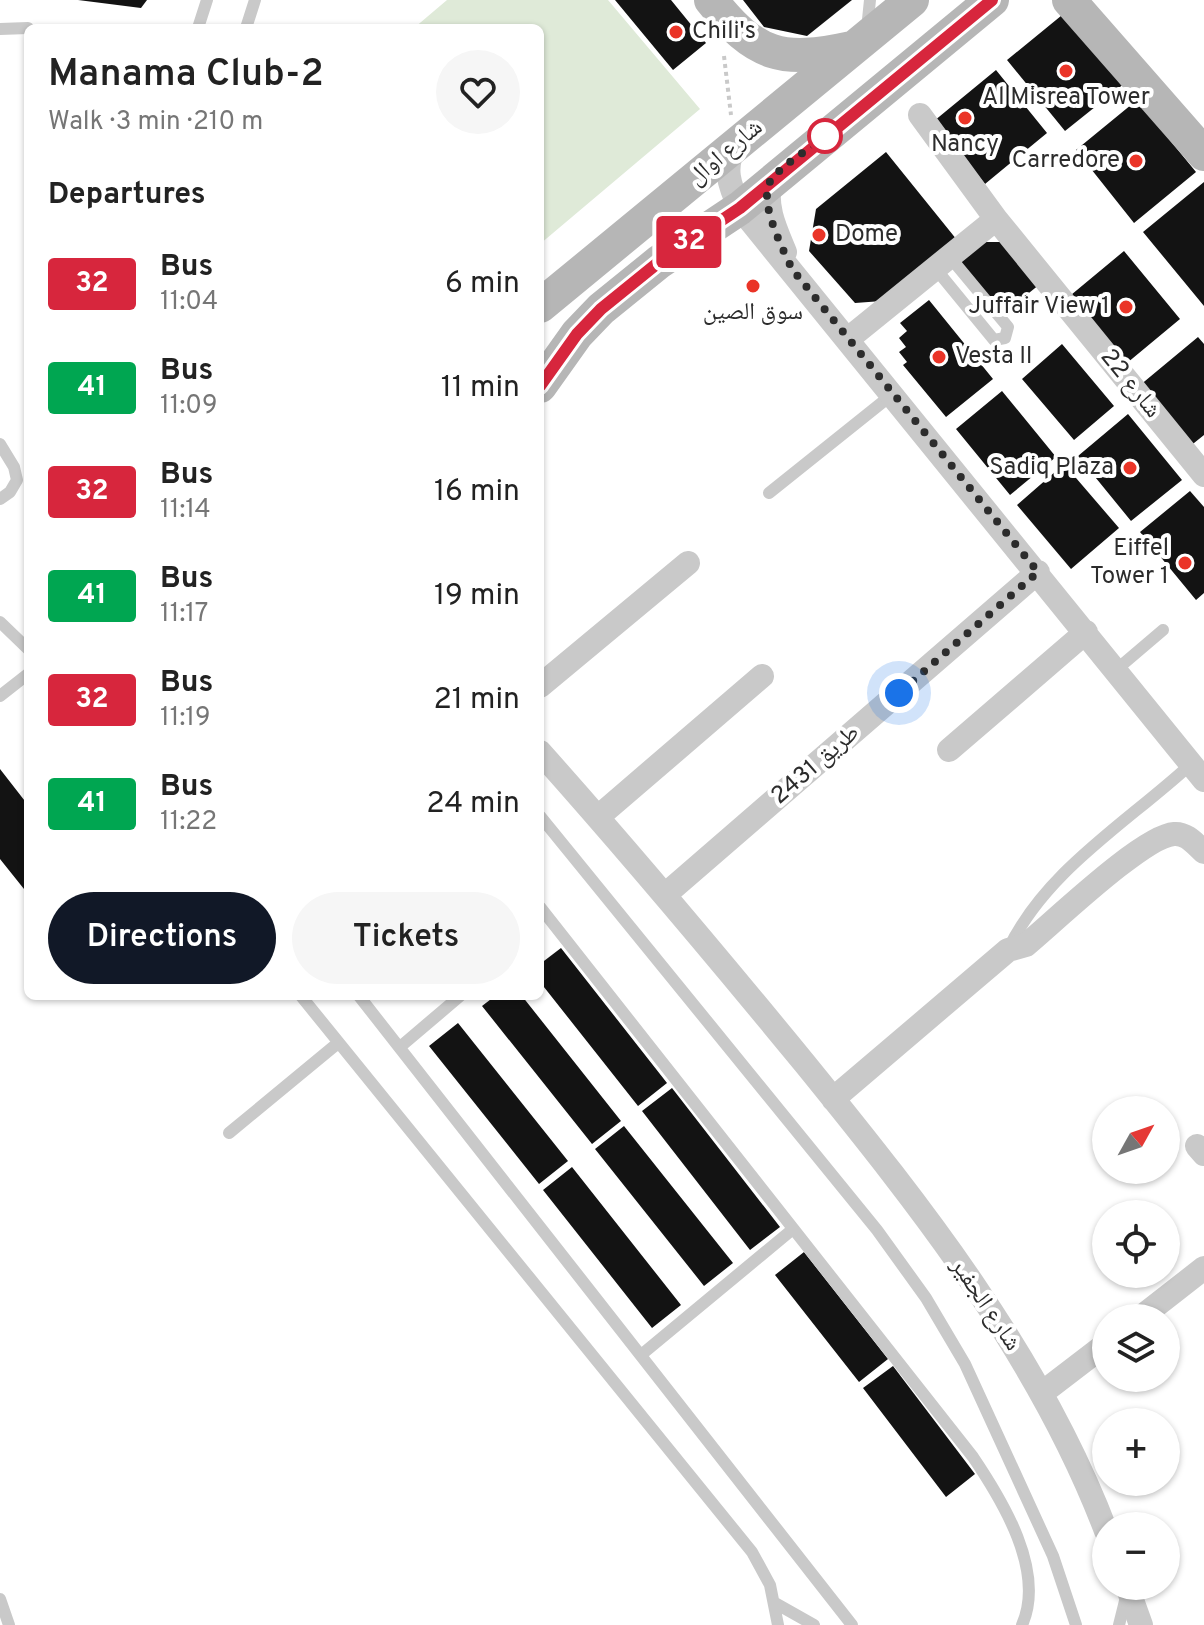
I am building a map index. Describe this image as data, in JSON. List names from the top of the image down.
{
  "streets": {
    "main road": ["شارع اوال"],
    "street": ["شارع 22", "طريق 2431", "شارع الجفير"]
  },
  "crossings": [
    ["طريق 2431", "شارع الجفير"]
  ],
  "places": [
    "Chili's",
    "Al Misrea Tower",
    "Nancy",
    "Carredore",
    "Dome",
    "سوق الصين",
    "Juffair View 1",
    "Vesta II",
    "Sadiq Plaza",
    "Eiffel Tower 1"
  ],
  "lines": ["bus line 32"],
  "north": "top right",
  "page": {
    "on_map": "32",
    "heading": [
      ["Manama Club-2", "Walk · 3 min · 210 m"],
      "Departures"
    ],
    "list": [
      {
        "mark": "32",
        "name": "Bus",
        "note": "11:04",
        "value": "6 min"
      },
      {
        "mark": "41",
        "name": "Bus",
        "note": "11:09",
        "value": "11 min"
      },
      {
        "mark": "32",
        "name": "Bus",
        "note": "11:14",
        "value": "16 min"
      },
      {
        "mark": "41",
        "name": "Bus",
        "note": "11:17",
        "value": "19 min"
      },
      {
        "mark": "32",
        "name": "Bus",
        "note": "11:19",
        "value": "21 min"
      },
      {
        "mark": "41",
        "name": "Bus",
        "note": "11:22",
        "value": "24 min"
      }
    ],
    "buttons": ["Directions", "Tickets"],
    "map_buttons": ["+", "−"]
  }
}
